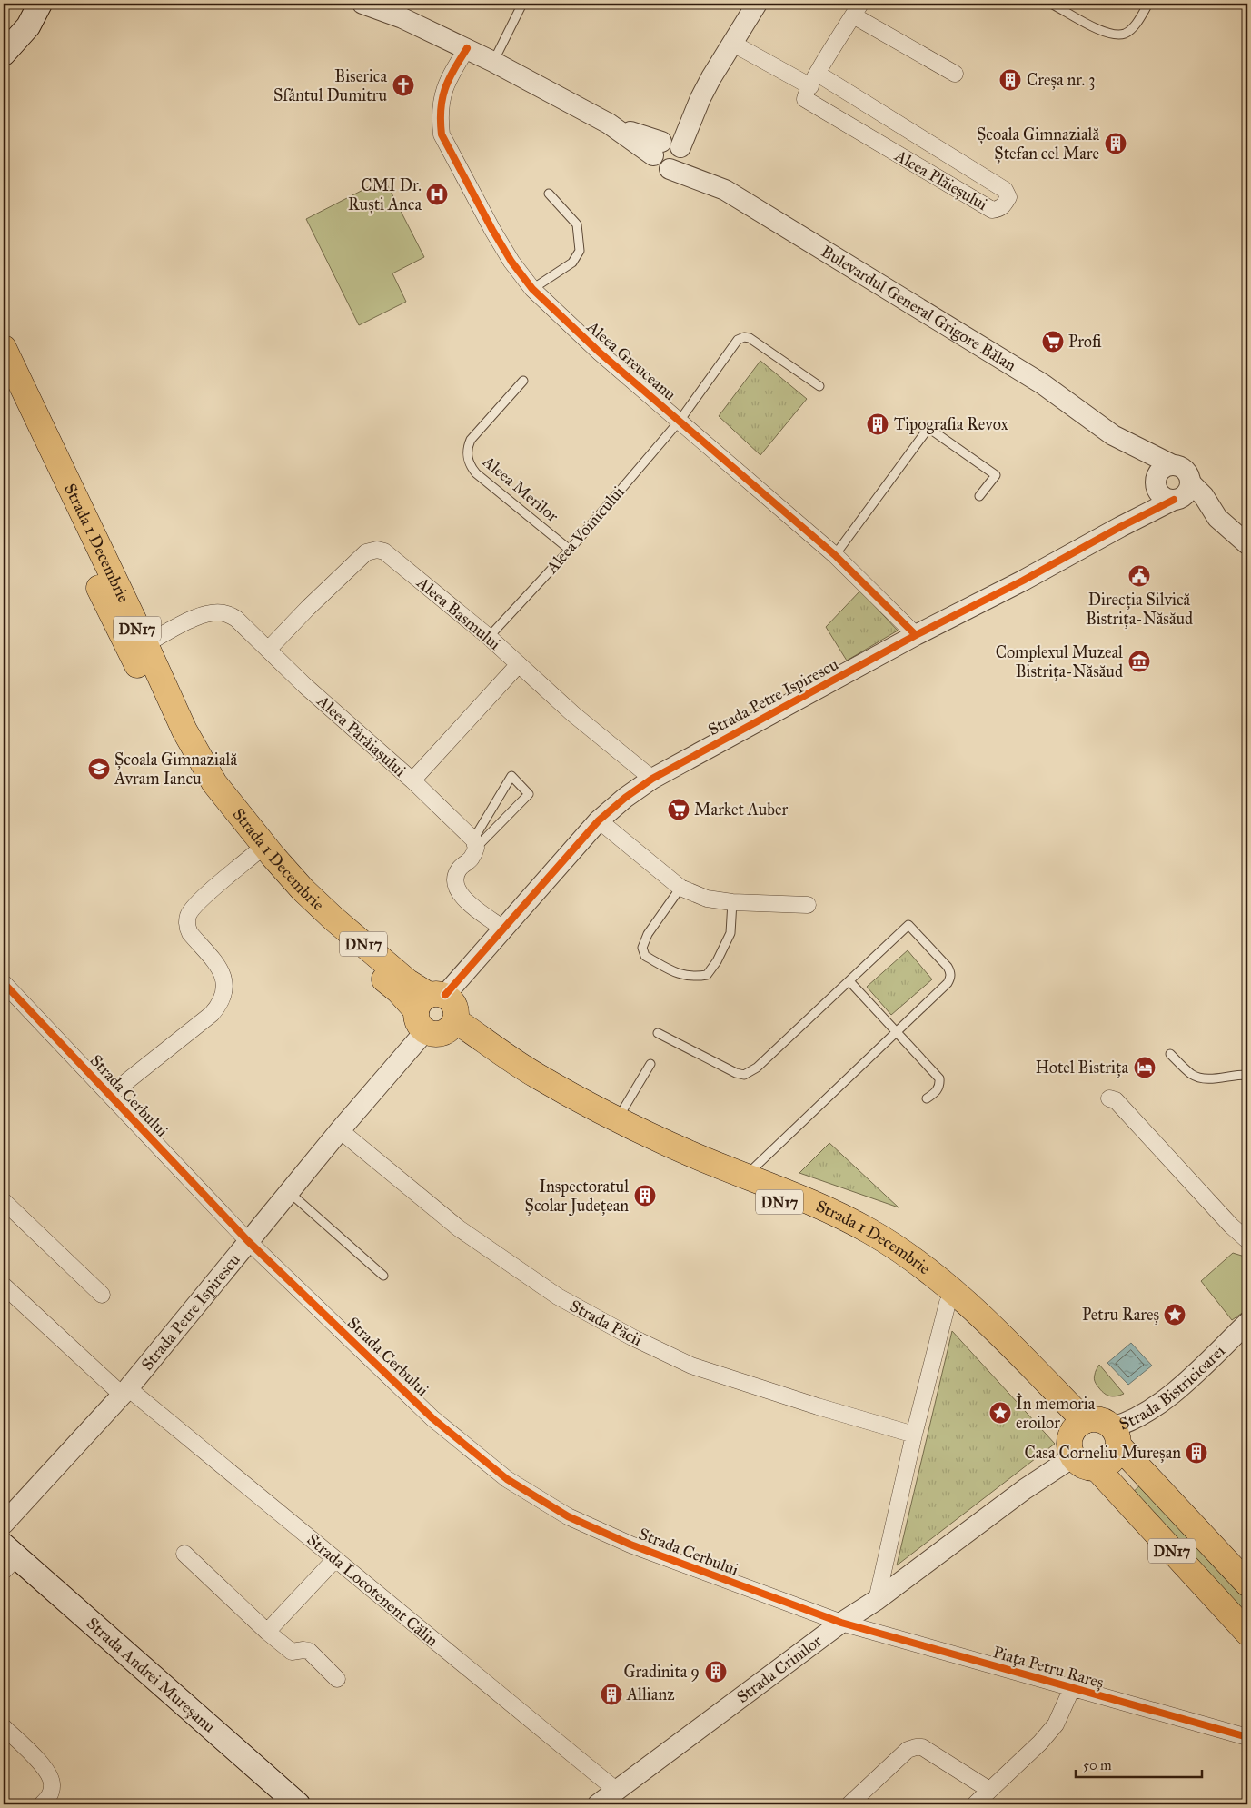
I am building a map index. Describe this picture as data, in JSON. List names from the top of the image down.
{
  "streets": {
    "main road": ["Strada 1 Decembrie", "DN17", "Strada Andrei Mureșanu"],
    "street": [
      "Aleea Plăieșului",
      "Bulevardul General Grigore Bălan",
      "Aleea Greuceanu",
      "Aleea Basmului",
      "Strada Petre Ispirescu",
      "Aleea Pârâiașului",
      "Strada Cerbului",
      "Strada Păcii",
      "Strada Bistricioarei",
      "Strada Locotenent Călin",
      "Piața Petru Rareș",
      "Strada Crinilor"
    ],
    "lane": ["Aleea Merilor", "Aleea Voinicului"]
  },
  "crossings": [
    ["Bulevardul General Grigore Bălan", "Aleea Greuceanu"],
    ["Bulevardul General Grigore Bălan", "Strada Petre Ispirescu"],
    ["Aleea Greuceanu", "Aleea Voinicului"],
    ["Aleea Greuceanu", "Strada Petre Ispirescu"],
    ["Aleea Merilor", "Aleea Voinicului"],
    ["Aleea Voinicului", "Aleea Basmului"],
    ["Strada 1 Decembrie", "DN17"],
    ["Strada 1 Decembrie", "Strada Petre Ispirescu"],
    ["Strada 1 Decembrie", "Aleea Pârâiașului"],
    ["Strada 1 Decembrie", "Strada Bistricioarei"],
    ["Strada 1 Decembrie", "Strada Crinilor"],
    ["Aleea Basmului", "Strada Petre Ispirescu"],
    ["Aleea Basmului", "Aleea Pârâiașului"],
    ["DN17", "Strada Bistricioarei"],
    ["DN17", "Strada Crinilor"],
    ["Strada Petre Ispirescu", "Strada Cerbului"],
    ["Strada Petre Ispirescu", "Strada Păcii"],
    ["Strada Petre Ispirescu", "Strada Locotenent Călin"],
    ["Strada Cerbului", "Piața Petru Rareș"],
    ["Strada Cerbului", "Strada Crinilor"],
    ["Strada Bistricioarei", "Strada Crinilor"],
    ["Strada Locotenent Călin", "Strada Crinilor"],
    ["Piața Petru Rareș", "Strada Crinilor"]
  ],
  "places": {
    "building": [
      "Creșa nr. 3",
      "Școala Gimnazială Ștefan cel Mare",
      "Tipografia Revox",
      "Inspectoratul Școlar Județean",
      "Casa Corneliu Mureșan",
      "Gradinita 9",
      "Allianz"
    ],
    "church": ["Biserica Sfântul Dumitru"],
    "hospital": ["CMI Dr. Ruști Anca"],
    "supermarket": ["Profi", "Market Auber"],
    "public building": ["Direcția Silvică Bistrița-Năsăud"],
    "museum": ["Complexul Muzeal Bistrița-Năsăud"],
    "school or university": ["Școala Gimnazială Avram Iancu"],
    "hotel": ["Hotel Bistrița"],
    "place": ["Petru Rareș", "În memoria eroilor"]
  },
  "scale_bar": "50 m"
}
